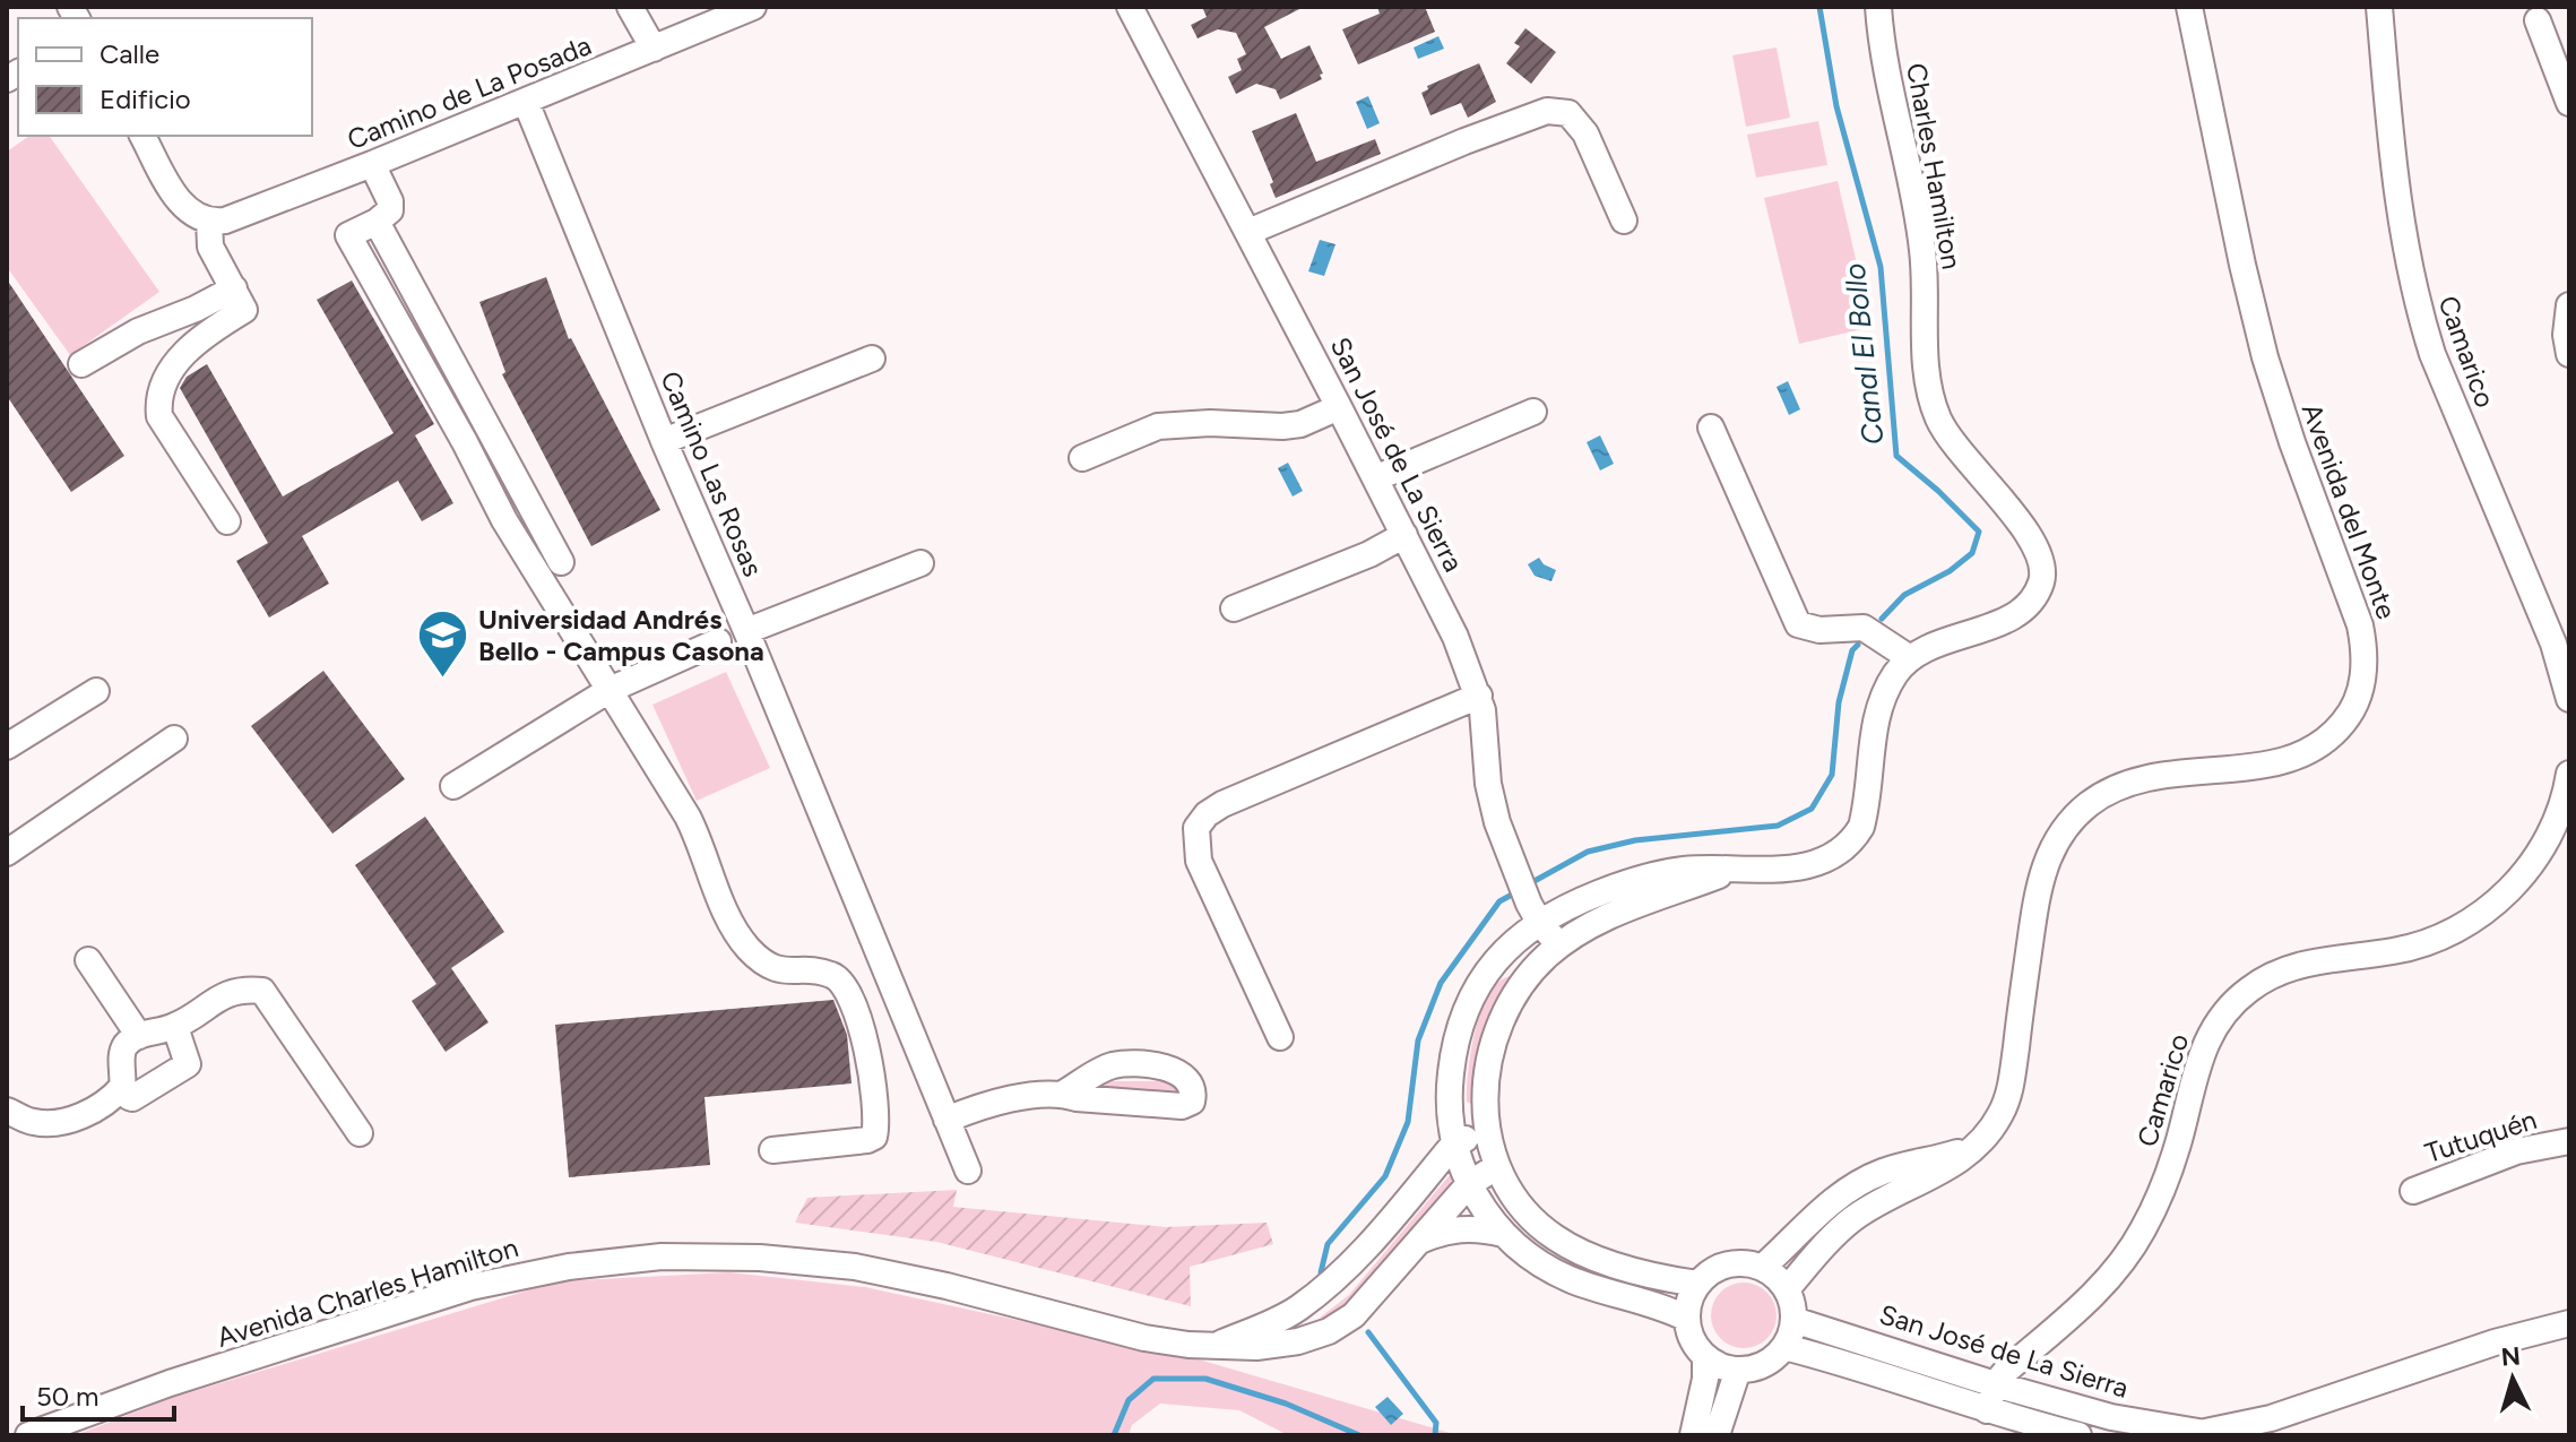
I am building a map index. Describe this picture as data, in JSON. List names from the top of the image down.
{
  "streets": {
    "street": [
      "Camino de La Posada",
      "Charles Hamilton",
      "Camarico",
      "San José de La Sierra",
      "Camino Las Rosas",
      "Avenida del Monte",
      "Tutuquén",
      "Avenida Charles Hamilton"
    ]
  },
  "crossings": [
    ["Camino de La Posada", "Camino Las Rosas"],
    ["Charles Hamilton", "San José de La Sierra"],
    ["Charles Hamilton", "Avenida Charles Hamilton"],
    ["Camarico", "San José de La Sierra"],
    ["San José de La Sierra", "Avenida del Monte"]
  ],
  "water": ["Canal El Bollo"],
  "places": {
    "school or university": ["Universidad Andrés Bello - Campus Casona"]
  },
  "legend": ["Calle", "Edificio"],
  "scale_bar": "50 m",
  "north": "top"
}
